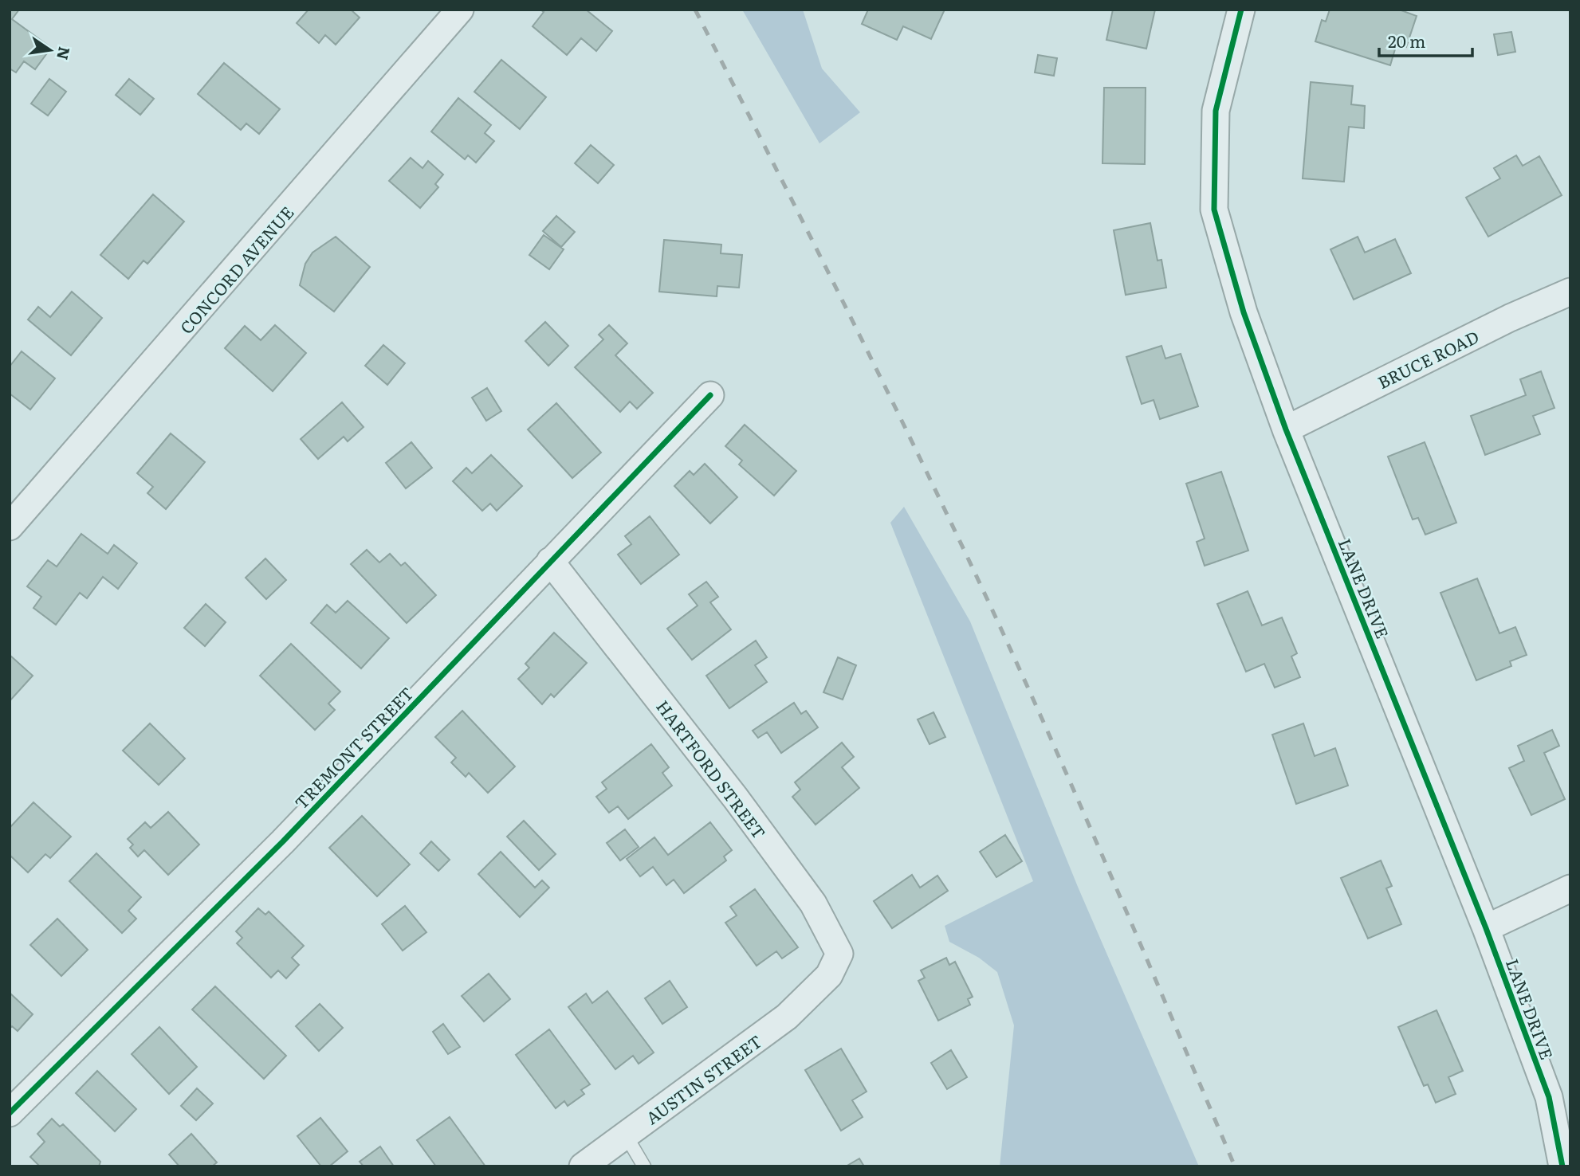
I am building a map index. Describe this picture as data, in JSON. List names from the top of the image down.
{
  "streets": {
    "street": [
      "CONCORD AVENUE",
      "BRUCE ROAD",
      "LANE DRIVE",
      "TREMONT STREET",
      "HARTFORD STREET",
      "AUSTIN STREET"
    ]
  },
  "crossings": [
    ["BRUCE ROAD", "LANE DRIVE"],
    ["TREMONT STREET", "HARTFORD STREET"],
    ["HARTFORD STREET", "AUSTIN STREET"]
  ],
  "scale_bar": "20 m",
  "north": "right"
}
